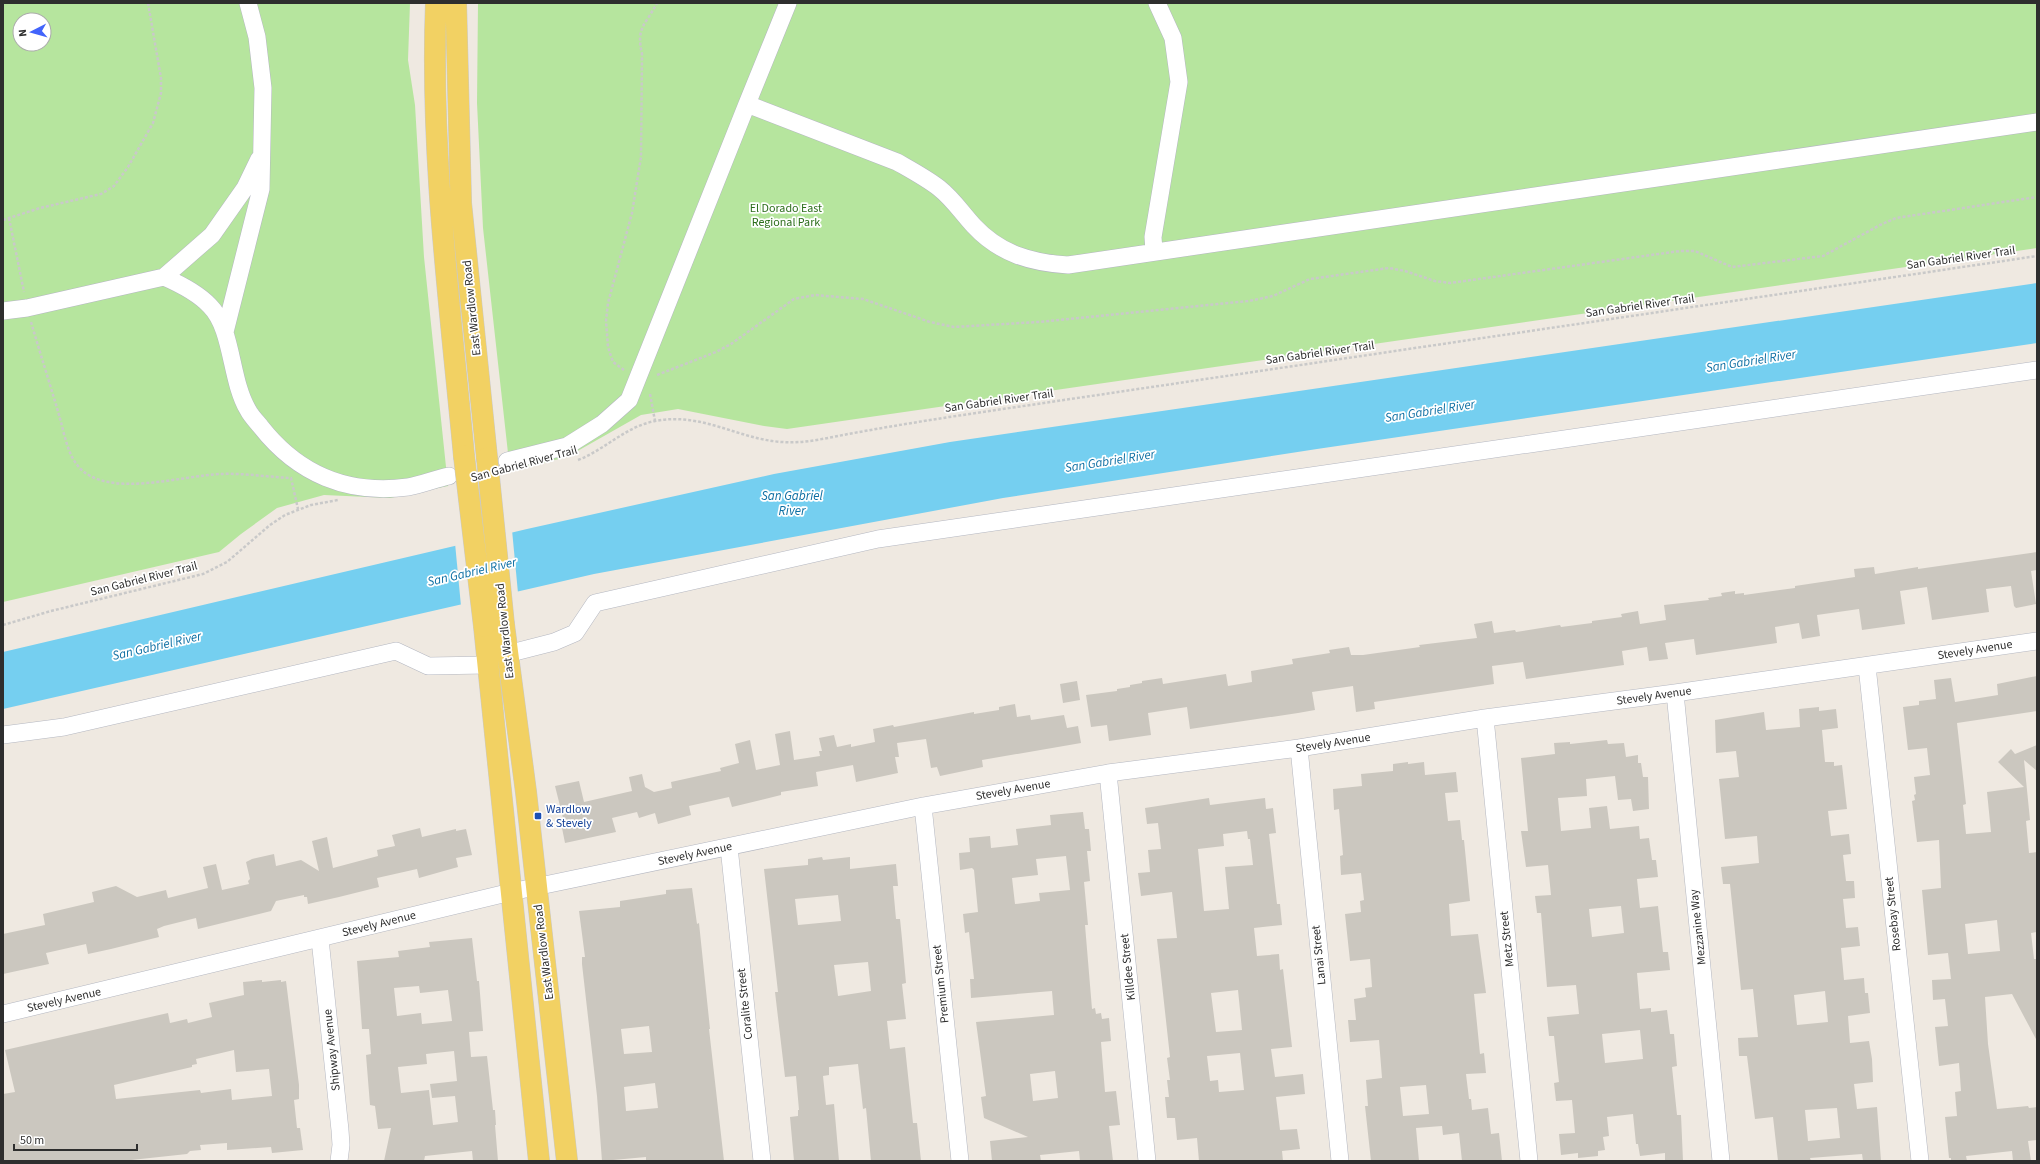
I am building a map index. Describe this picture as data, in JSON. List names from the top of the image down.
{
  "streets": {
    "main road": ["East Wardlow Road"],
    "street": [
      "Stevely Avenue",
      "Rosebay Street",
      "Mezzanine Way",
      "Metz Street",
      "Lanai Street",
      "Killdee Street",
      "Premium Street",
      "Coralite Street",
      "Shipway Avenue"
    ],
    "path": ["San Gabriel River Trail"]
  },
  "crossings": [
    ["East Wardlow Road", "Stevely Avenue"],
    ["Stevely Avenue", "Rosebay Street"],
    ["Stevely Avenue", "Mezzanine Way"],
    ["Stevely Avenue", "Metz Street"],
    ["Stevely Avenue", "Lanai Street"],
    ["Stevely Avenue", "Killdee Street"],
    ["Stevely Avenue", "Premium Street"],
    ["Stevely Avenue", "Coralite Street"],
    ["Stevely Avenue", "Shipway Avenue"]
  ],
  "water": ["San Gabriel River"],
  "parks": ["El Dorado East Regional Park"],
  "places": {
    "transit": ["Wardlow & Stevely"]
  },
  "scale_bar": "50 m",
  "north": "left"
}
